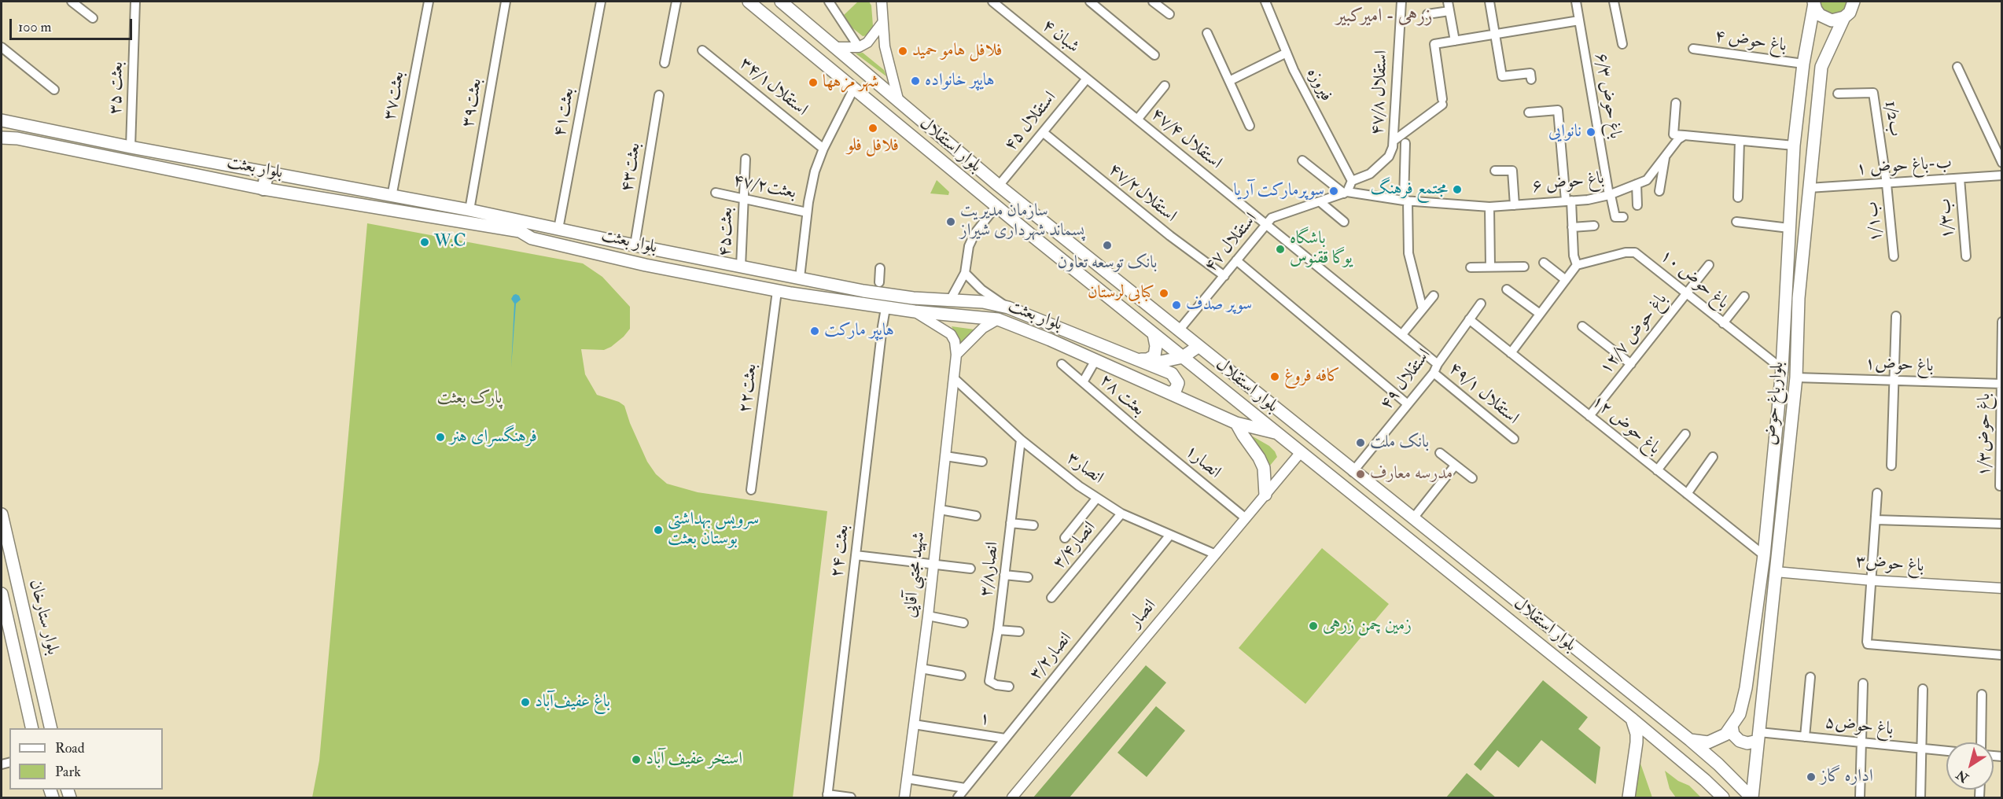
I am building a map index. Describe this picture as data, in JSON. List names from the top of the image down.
{
  "streets": {
    "main road": [
      "بلوار استقلال",
      "بلوار بعثت",
      "بلوارباغ حوض",
      "بلوار ستارخان"
    ],
    "street": [
      "۴ شبان",
      "۴ باغ حوض",
      "فیروزه",
      "استقلال۳۴/۱",
      "۳۵ بعثت",
      "۴۷/۸ استقلال",
      "بعثت۳۷",
      "۶/۳ باغ حوض",
      "بعثت۳۹",
      "بعثت۴۱",
      "1/2ب",
      "۴۵ استقلال",
      "۴۷/۴ استقلال",
      "۱ ب-باغ حوض",
      "بعثت۴۳",
      "۶ باغ حوض",
      "بعثت۴۷/۲",
      "استقلال۴۷/۲",
      "ب۱/۳",
      "ب۱/۱",
      "بعثت۴۵",
      "۴۷ استقلال",
      "۱۰ باغ حوض",
      "۱۲/۷ باغ حوض",
      "باغ حوض۱",
      "۴۹ استقلال",
      "بعثت۲۲",
      "۴۹/۱ استقلال",
      "بعثت ۲۸",
      "۱۲ باغ حوض",
      "باغ حوض۱/۳",
      "انصار۱",
      "انصار۳",
      "انصار۳/۴",
      "بعثت ۲۴",
      "باغ حوض۳",
      "انصار۳/۸",
      "شهید مجتبی آقایی",
      "انصار",
      "انصار۳/۲",
      "۱",
      "باغ حوض۵"
    ]
  },
  "crossings": [
    ["۴ شبان", "۴۵ استقلال"],
    ["۴ شبان", "۴۷/۴ استقلال"],
    ["۴ باغ حوض", "بلوارباغ حوض"],
    ["فیروزه", "۴۷/۸ استقلال"],
    ["۳۵ بعثت", "بلوار بعثت"],
    ["بعثت۳۷", "بلوار بعثت"],
    ["۶/۳ باغ حوض", "۶ باغ حوض"],
    ["بعثت۳۹", "بلوار بعثت"],
    ["بعثت۴۱", "بلوار بعثت"],
    ["1/2ب", "۱ ب-باغ حوض"],
    ["1/2ب", "ب۱/۱"],
    ["۴۵ استقلال", "۴۷/۴ استقلال"],
    ["۴۵ استقلال", "بلوار استقلال"],
    ["۴۵ استقلال", "استقلال۴۷/۲"],
    ["۴۷/۴ استقلال", "۴۷ استقلال"],
    ["۴۷/۴ استقلال", "۴۹ استقلال"],
    ["بلوار استقلال", "بلوار بعثت"],
    ["بلوار استقلال", "۴۷ استقلال"],
    ["بلوار استقلال", "۴۹ استقلال"],
    ["بلوار استقلال", "بلوارباغ حوض"],
    ["بلوار استقلال", "انصار"],
    ["۱ ب-باغ حوض", "ب۱/۳"],
    ["۱ ب-باغ حوض", "ب۱/۱"],
    ["۱ ب-باغ حوض", "بلوارباغ حوض"],
    ["بعثت۴۳", "بلوار بعثت"],
    ["بلوار بعثت", "بعثت۴۵"],
    ["بلوار بعثت", "بعثت۲۲"],
    ["بلوار بعثت", "بعثت ۲۸"],
    ["بلوار بعثت", "بعثت ۲۴"],
    ["۶ باغ حوض", "۴۷ استقلال"],
    ["بعثت۴۷/۲", "بعثت۴۵"],
    ["استقلال۴۷/۲", "۴۷ استقلال"],
    ["۱۰ باغ حوض", "۱۲/۷ باغ حوض"],
    ["۱۰ باغ حوض", "بلوارباغ حوض"],
    ["۱۲/۷ باغ حوض", "۱۲ باغ حوض"],
    ["باغ حوض۱", "بلوارباغ حوض"],
    ["باغ حوض۱", "باغ حوض۱/۳"],
    ["۴۹ استقلال", "۴۹/۱ استقلال"],
    ["۴۹ استقلال", "۱۲ باغ حوض"],
    ["بعثت ۲۸", "انصار۱"],
    ["بلوارباغ حوض", "۱۲ باغ حوض"],
    ["بلوارباغ حوض", "باغ حوض۳"],
    ["بلوارباغ حوض", "باغ حوض۵"],
    ["انصار۱", "انصار"],
    ["انصار۳", "انصار۳/۴"],
    ["انصار۳", "انصار۳/۸"],
    ["انصار۳", "شهید مجتبی آقایی"],
    ["انصار۳", "انصار"],
    ["انصار۳", "انصار۳/۲"],
    ["شهید مجتبی آقایی", "۱"],
    ["انصار۳/۲", "۱"]
  ],
  "districts": ["زرهی - امیرکبیر"],
  "parks": ["پارک بعثت"],
  "places": [
    "فلافل هامو حمید",
    "هایپر خانواده",
    "شهر مزهها",
    "فلافل فلو",
    "نانوایی",
    "مجتمع فرهنگ",
    "سوپرمارکت آریا",
    "سازمان مدیریت پسماند شهرداری شیراز",
    "W.C",
    "بانک توسعه تعاون",
    "باشگاه یوگا ققنوس",
    "کبابی لرستان",
    "سوپر صدف",
    "هایپر مارکت",
    "کافه فروغ",
    "فرهنگسرای هنر",
    "بانک ملت",
    "مدرسه معارف",
    "سرویس بهداشتی بوستان بعثت",
    "زمین چمن زرهی",
    "باغ عفیف‌آباد",
    "استخر عفیف آباد",
    "اداره گاز"
  ],
  "legend": ["Road", "Park"],
  "scale_bar": "100 m",
  "north": "bottom left"
}
